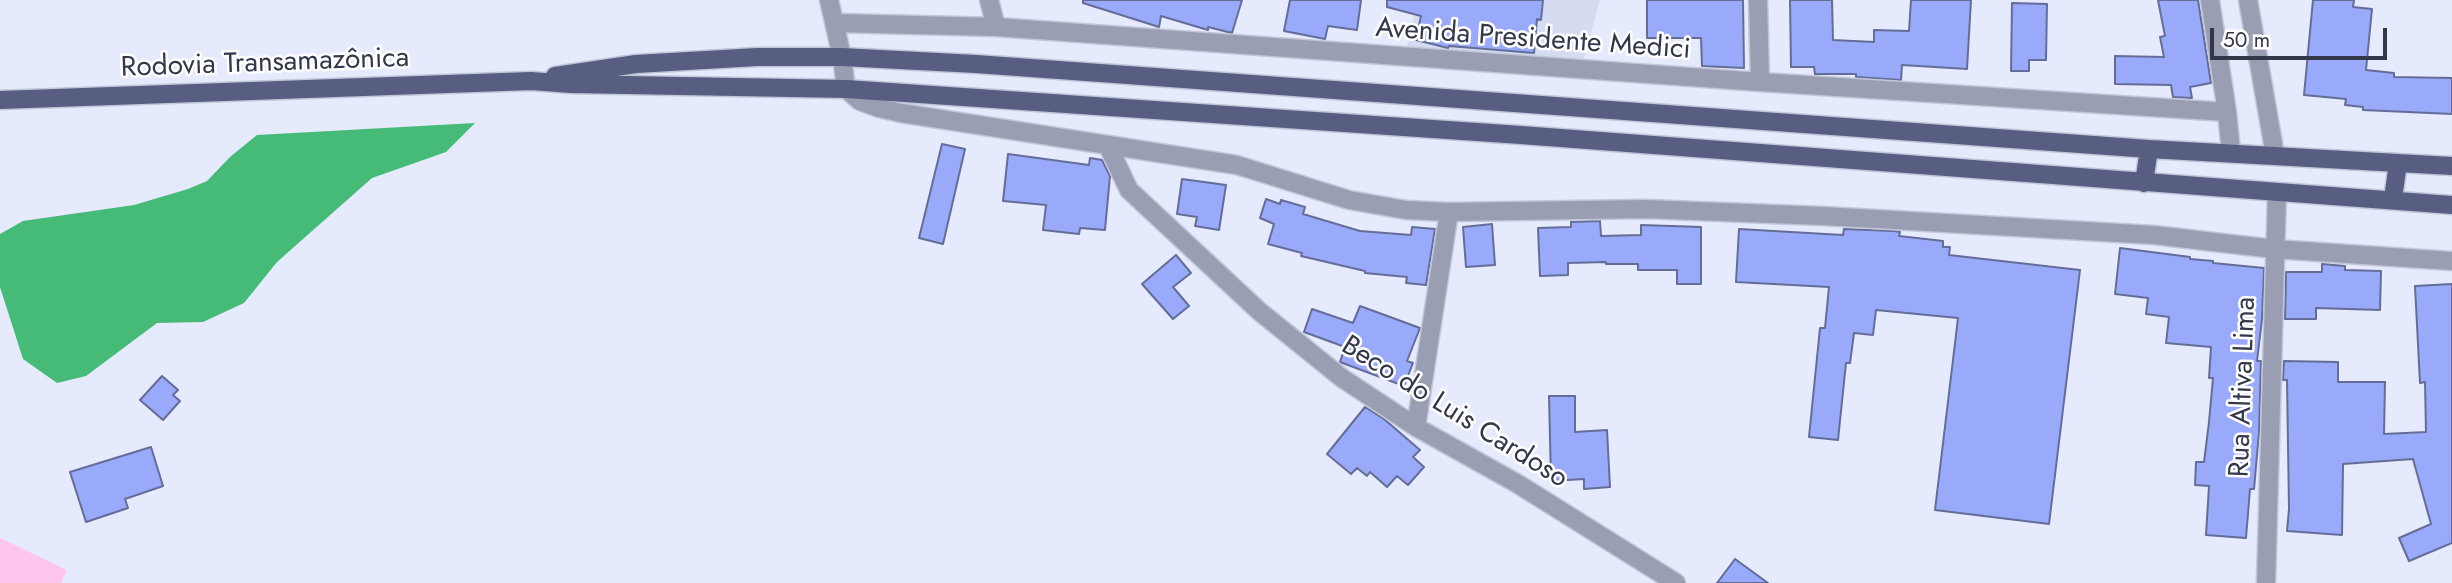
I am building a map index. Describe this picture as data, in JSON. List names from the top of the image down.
{
  "streets": {
    "main road": ["Rodovia Transamazônica"],
    "street": ["Avenida Presidente Medici", "Rua Altiva Lima", "Beco do Luis Cardoso"]
  },
  "scale_bar": "50 m"
}
